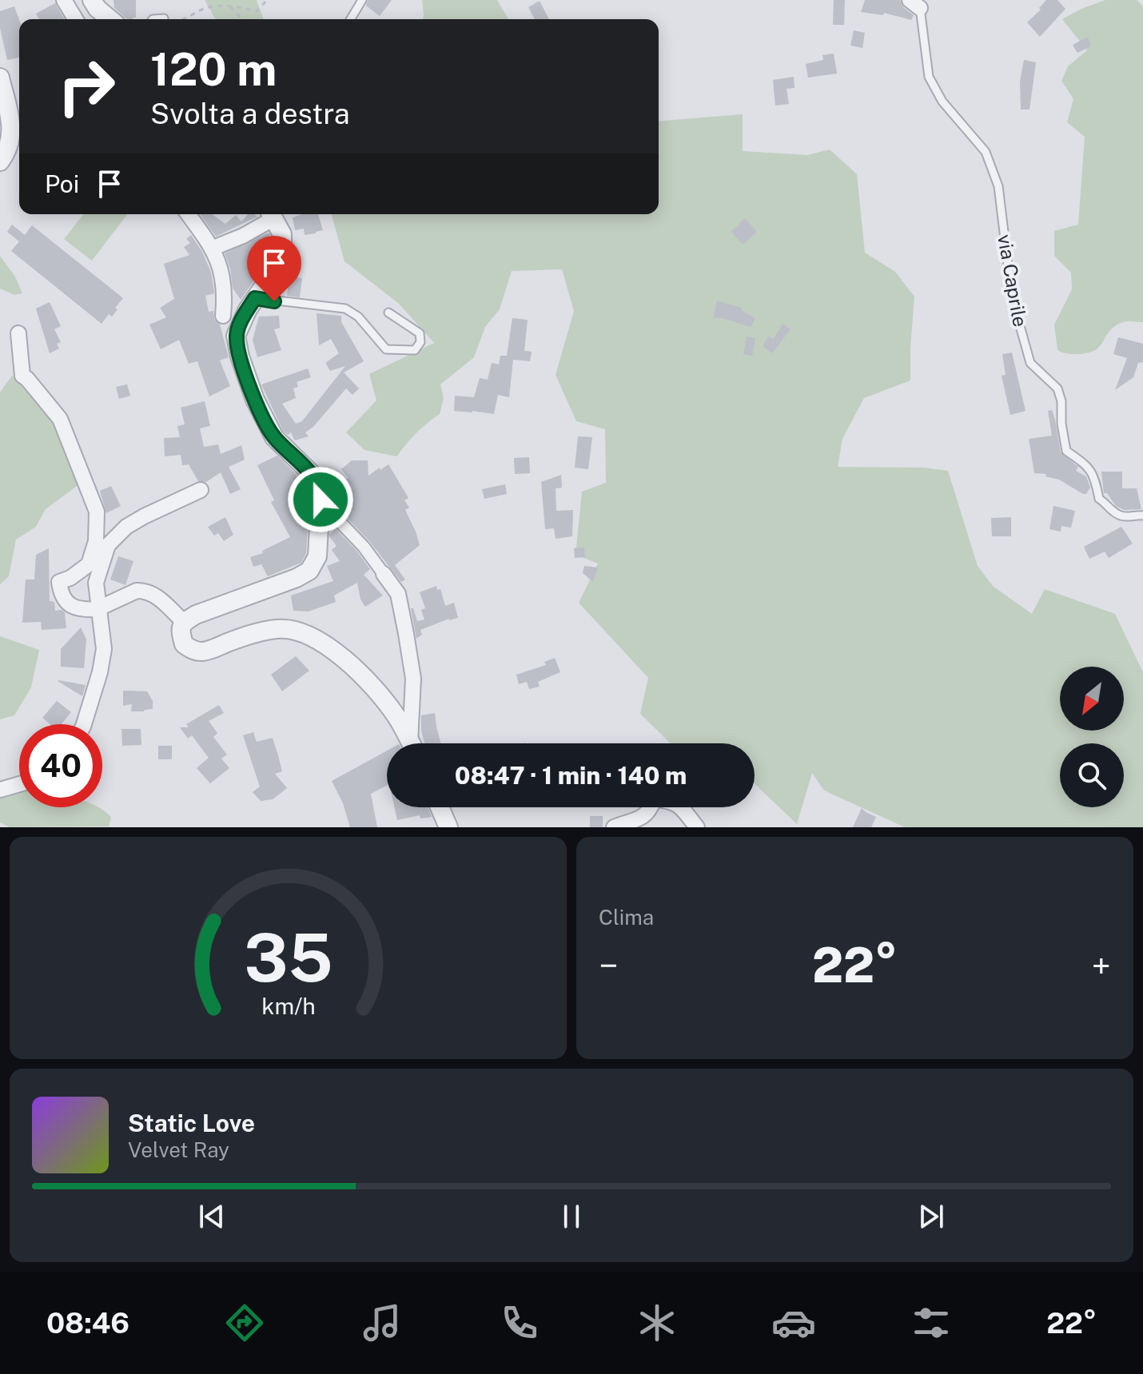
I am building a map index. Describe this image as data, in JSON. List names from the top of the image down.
{
  "streets": {
    "lane": ["via Caprile"]
  },
  "north": "bottom left",
  "page": {
    "turn": ["120 m", "Svolta a destra"],
    "then": "Poi",
    "limit": "40",
    "trip": "08:47 · 1 min · 140 m",
    "tile": "Clima",
    "heat": ["−", "22°", "+"],
    "song": ["Static Love", "Velvet Ray"],
    "tabs": ["08:46", "22°"],
    "gauge": ["35", "km/h"]
  }
}
